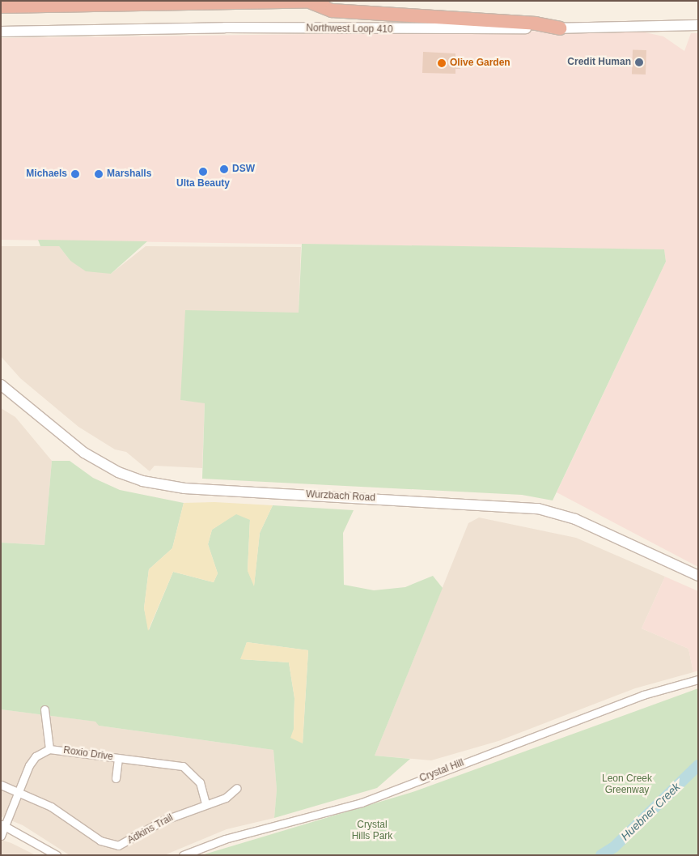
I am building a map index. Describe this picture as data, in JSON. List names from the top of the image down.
{
  "streets": {
    "main road": ["Northwest Loop 410", "Wurzbach Road"],
    "street": ["Roxio Drive", "Crystal Hill", "Adkins Trail"]
  },
  "crossings": [
    ["Roxio Drive", "Adkins Trail"]
  ],
  "water": ["Huebner Creek"],
  "parks": ["Leon Creek Greenway", "Crystal Hills Park"],
  "places": [
    "Credit Human",
    "Olive Garden",
    "DSW",
    "Ulta Beauty",
    "Michaels",
    "Marshalls"
  ]
}
